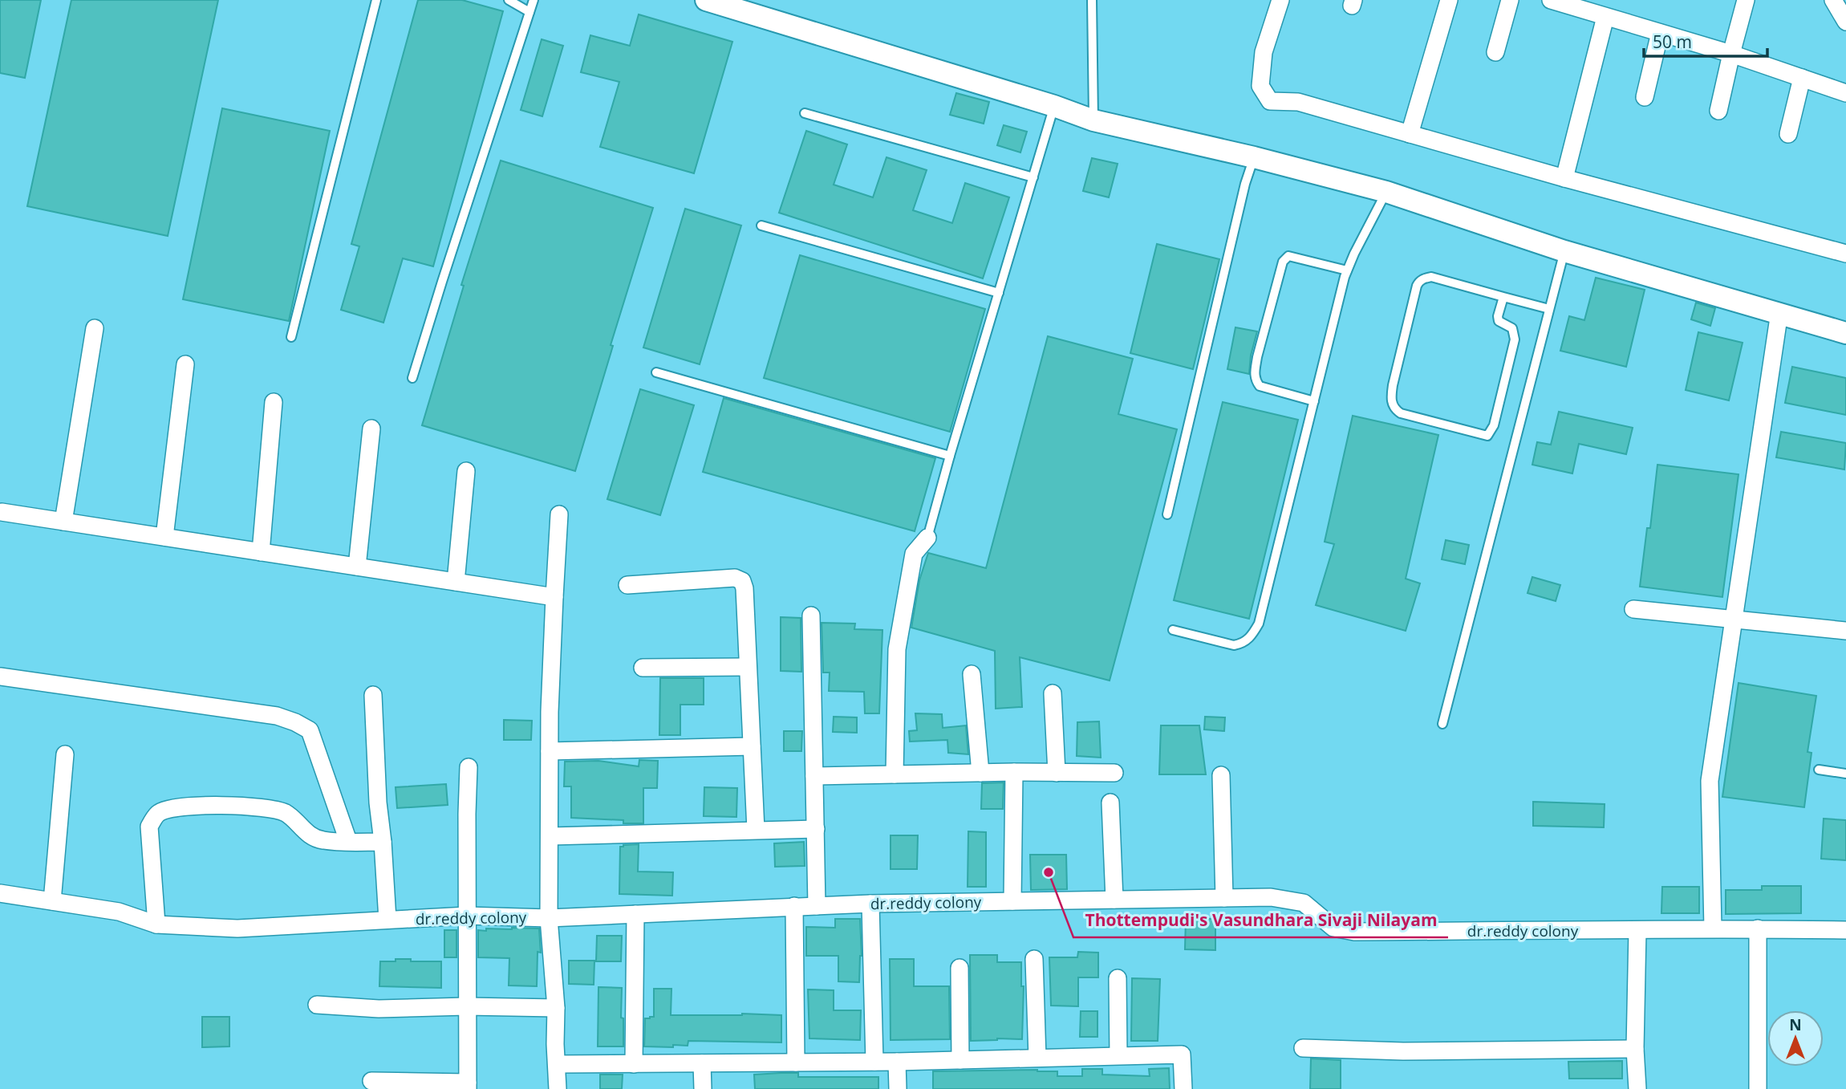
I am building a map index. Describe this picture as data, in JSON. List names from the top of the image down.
{
  "streets": {
    "street": ["dr.reddy colony"]
  },
  "places": ["Thottempudi's Vasundhara Sivaji Nilayam"],
  "scale_bar": "50 m",
  "north": "top"
}
